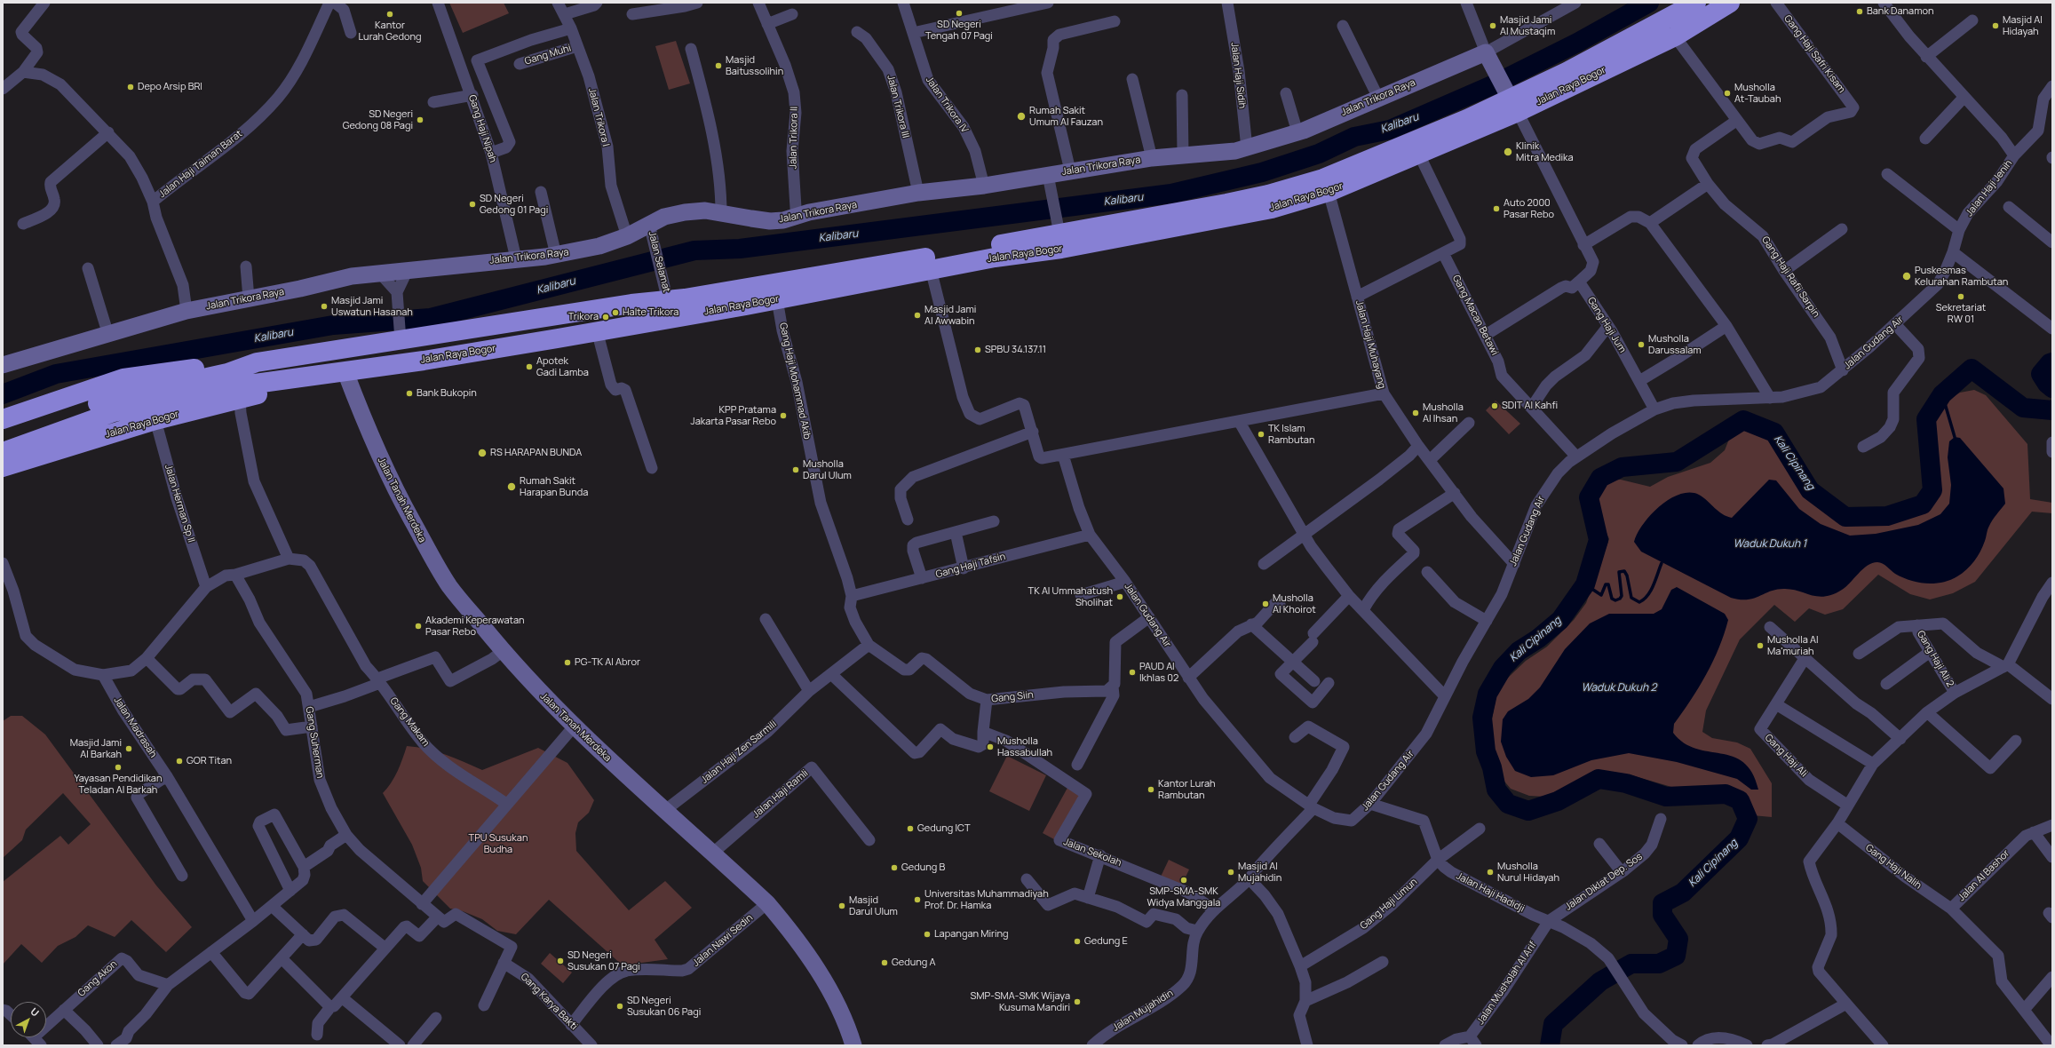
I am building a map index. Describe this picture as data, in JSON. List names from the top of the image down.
{
  "streets": {
    "highway": ["Jalan Raya Bogor"],
    "street": [
      "Gang Haji Safri Kisam",
      "Gang Muhi",
      "Jalan Haji Sidih",
      "Jalan Trikora Raya",
      "Jalan Trikora IV",
      "Jalan Trikora III",
      "Jalan Trikora I",
      "Gang Haji Nipah",
      "Jalan Trikora II",
      "Jalan Haji Taiman Barat",
      "Jalan Haji Jenih",
      "Jalan Selamat",
      "Gang Haji Rafii Sarpin",
      "Gang Macan Betawi",
      "Gang Haji Jum",
      "Jalan Gudang Air",
      "Jalan Haji Muhayang",
      "Gang Haji Mohammad Akib",
      "Jalan Tanah Merdeka",
      "Jalan Herman Sp II",
      "Gang Haji Tafsin",
      "Gang Haji Ali 2",
      "Gang Siin",
      "Gang Makam",
      "Jalan Madrasah",
      "Gang Suherman",
      "Jalan Haji Zen Sarmili",
      "Gang Haji Ali",
      "Jalan Haji Ramli",
      "Jalan Sekolah",
      "Gang Haji Nalih",
      "Jalan Al Bashor",
      "Jalan Diklat Dep. Sos",
      "Jalan Haji Hadidji",
      "Gang Haji Limun",
      "Jalan Nawi Sedin",
      "Gang Akon",
      "Jalan Musholah Al Arif",
      "Gang Karya Bakti",
      "Jalan Mujahidin"
    ]
  },
  "crossings": [
    ["Gang Haji Safri Kisam", "Gang Haji Rafii Sarpin"],
    ["Gang Muhi", "Jalan Trikora I"],
    ["Jalan Haji Sidih", "Jalan Trikora Raya"],
    ["Jalan Raya Bogor", "Jalan Selamat"],
    ["Jalan Raya Bogor", "Jalan Haji Muhayang"],
    ["Jalan Raya Bogor", "Gang Haji Mohammad Akib"],
    ["Jalan Raya Bogor", "Jalan Tanah Merdeka"],
    ["Jalan Raya Bogor", "Jalan Herman Sp II"],
    ["Jalan Trikora Raya", "Jalan Trikora IV"],
    ["Jalan Trikora Raya", "Jalan Trikora III"],
    ["Jalan Trikora Raya", "Jalan Trikora I"],
    ["Jalan Trikora Raya", "Gang Haji Nipah"],
    ["Jalan Trikora Raya", "Jalan Trikora II"],
    ["Jalan Trikora Raya", "Jalan Haji Taiman Barat"],
    ["Jalan Trikora Raya", "Jalan Selamat"],
    ["Jalan Haji Jenih", "Jalan Gudang Air"],
    ["Gang Haji Rafii Sarpin", "Jalan Gudang Air"],
    ["Gang Macan Betawi", "Jalan Gudang Air"],
    ["Gang Haji Jum", "Jalan Gudang Air"],
    ["Jalan Gudang Air", "Jalan Haji Muhayang"],
    ["Jalan Gudang Air", "Gang Haji Tafsin"],
    ["Jalan Gudang Air", "Jalan Haji Hadidji"],
    ["Jalan Gudang Air", "Jalan Mujahidin"],
    ["Gang Haji Mohammad Akib", "Gang Haji Tafsin"],
    ["Gang Haji Mohammad Akib", "Gang Siin"],
    ["Gang Haji Mohammad Akib", "Jalan Haji Zen Sarmili"],
    ["Jalan Tanah Merdeka", "Jalan Haji Zen Sarmili"],
    ["Jalan Tanah Merdeka", "Jalan Haji Ramli"],
    ["Jalan Tanah Merdeka", "Jalan Nawi Sedin"],
    ["Gang Siin", "Jalan Haji Zen Sarmili"],
    ["Jalan Sekolah", "Jalan Mujahidin"],
    ["Gang Haji Nalih", "Jalan Al Bashor"],
    ["Jalan Diklat Dep. Sos", "Jalan Haji Hadidji"],
    ["Jalan Diklat Dep. Sos", "Jalan Musholah Al Arif"],
    ["Jalan Haji Hadidji", "Gang Haji Limun"],
    ["Jalan Haji Hadidji", "Jalan Musholah Al Arif"],
    ["Jalan Nawi Sedin", "Gang Karya Bakti"]
  ],
  "water": [
    "Kalibaru",
    "Kali Cipinang",
    "Waduk Dukuh 1",
    "Waduk Dukuh 2"
  ],
  "parks": ["TPU Susukan Budha"],
  "places": [
    "Bank Danamon",
    "SD Negeri Tengah 07 Pagi",
    "Kantor Lurah Gedong",
    "Masjid Jami Al Mustaqim",
    "Masjid Al Hidayah",
    "Masjid Baitussolihin",
    "Depo Arsip BRI",
    "Musholla At-Taubah",
    "Rumah Sakit Umum Al Fauzan",
    "SD Negeri Gedong 08 Pagi",
    "Klinik Mitra Medika",
    "SD Negeri Gedong 01 Pagi",
    "Auto 2000 Pasar Rebo",
    "Puskesmas Kelurahan Rambutan",
    "Sekretariat RW 01",
    "Masjid Jami Uswatun Hasanah",
    "Halte Trikora",
    "Masjid Jami Al Awwabin",
    "Trikora",
    "Musholla Darussalam",
    "SPBU 34.137.11",
    "Apotek Gadi Lamba",
    "Bank Bukopin",
    "SDIT Al Kahfi",
    "Musholla Al Ihsan",
    "KPP Pratama Jakarta Pasar Rebo",
    "TK Islam Rambutan",
    "RS HARAPAN BUNDA",
    "Musholla Darul Ulum",
    "Rumah Sakit Harapan Bunda",
    "TK Al Ummahatush Sholihat",
    "Musholla Al Khoirot",
    "Akademi Keperawatan Pasar Rebo",
    "Musholla Al Ma'muriah",
    "PG-TK Al Abror",
    "PAUD Al Ikhlas 02",
    "Musholla Hassabullah",
    "Masjid Jami Al Barkah",
    "GOR Titan",
    "Yayasan Pendidikan Teladan Al Barkah",
    "Kantor Lurah Rambutan",
    "Gedung ICT",
    "Gedung B",
    "Masjid Al Mujahidin",
    "Musholla Nurul Hidayah",
    "SMP-SMA-SMK Widya Manggala",
    "Universitas Muhammadiyah Prof. Dr. Hamka",
    "Masjid Darul Ulum",
    "Lapangan Miring",
    "Gedung E",
    "SD Negeri Susukan 07 Pagi",
    "Gedung A",
    "SMP-SMA-SMK Wijaya Kusuma Mandiri",
    "SD Negeri Susukan 06 Pagi"
  ],
  "north": "top right"
}
